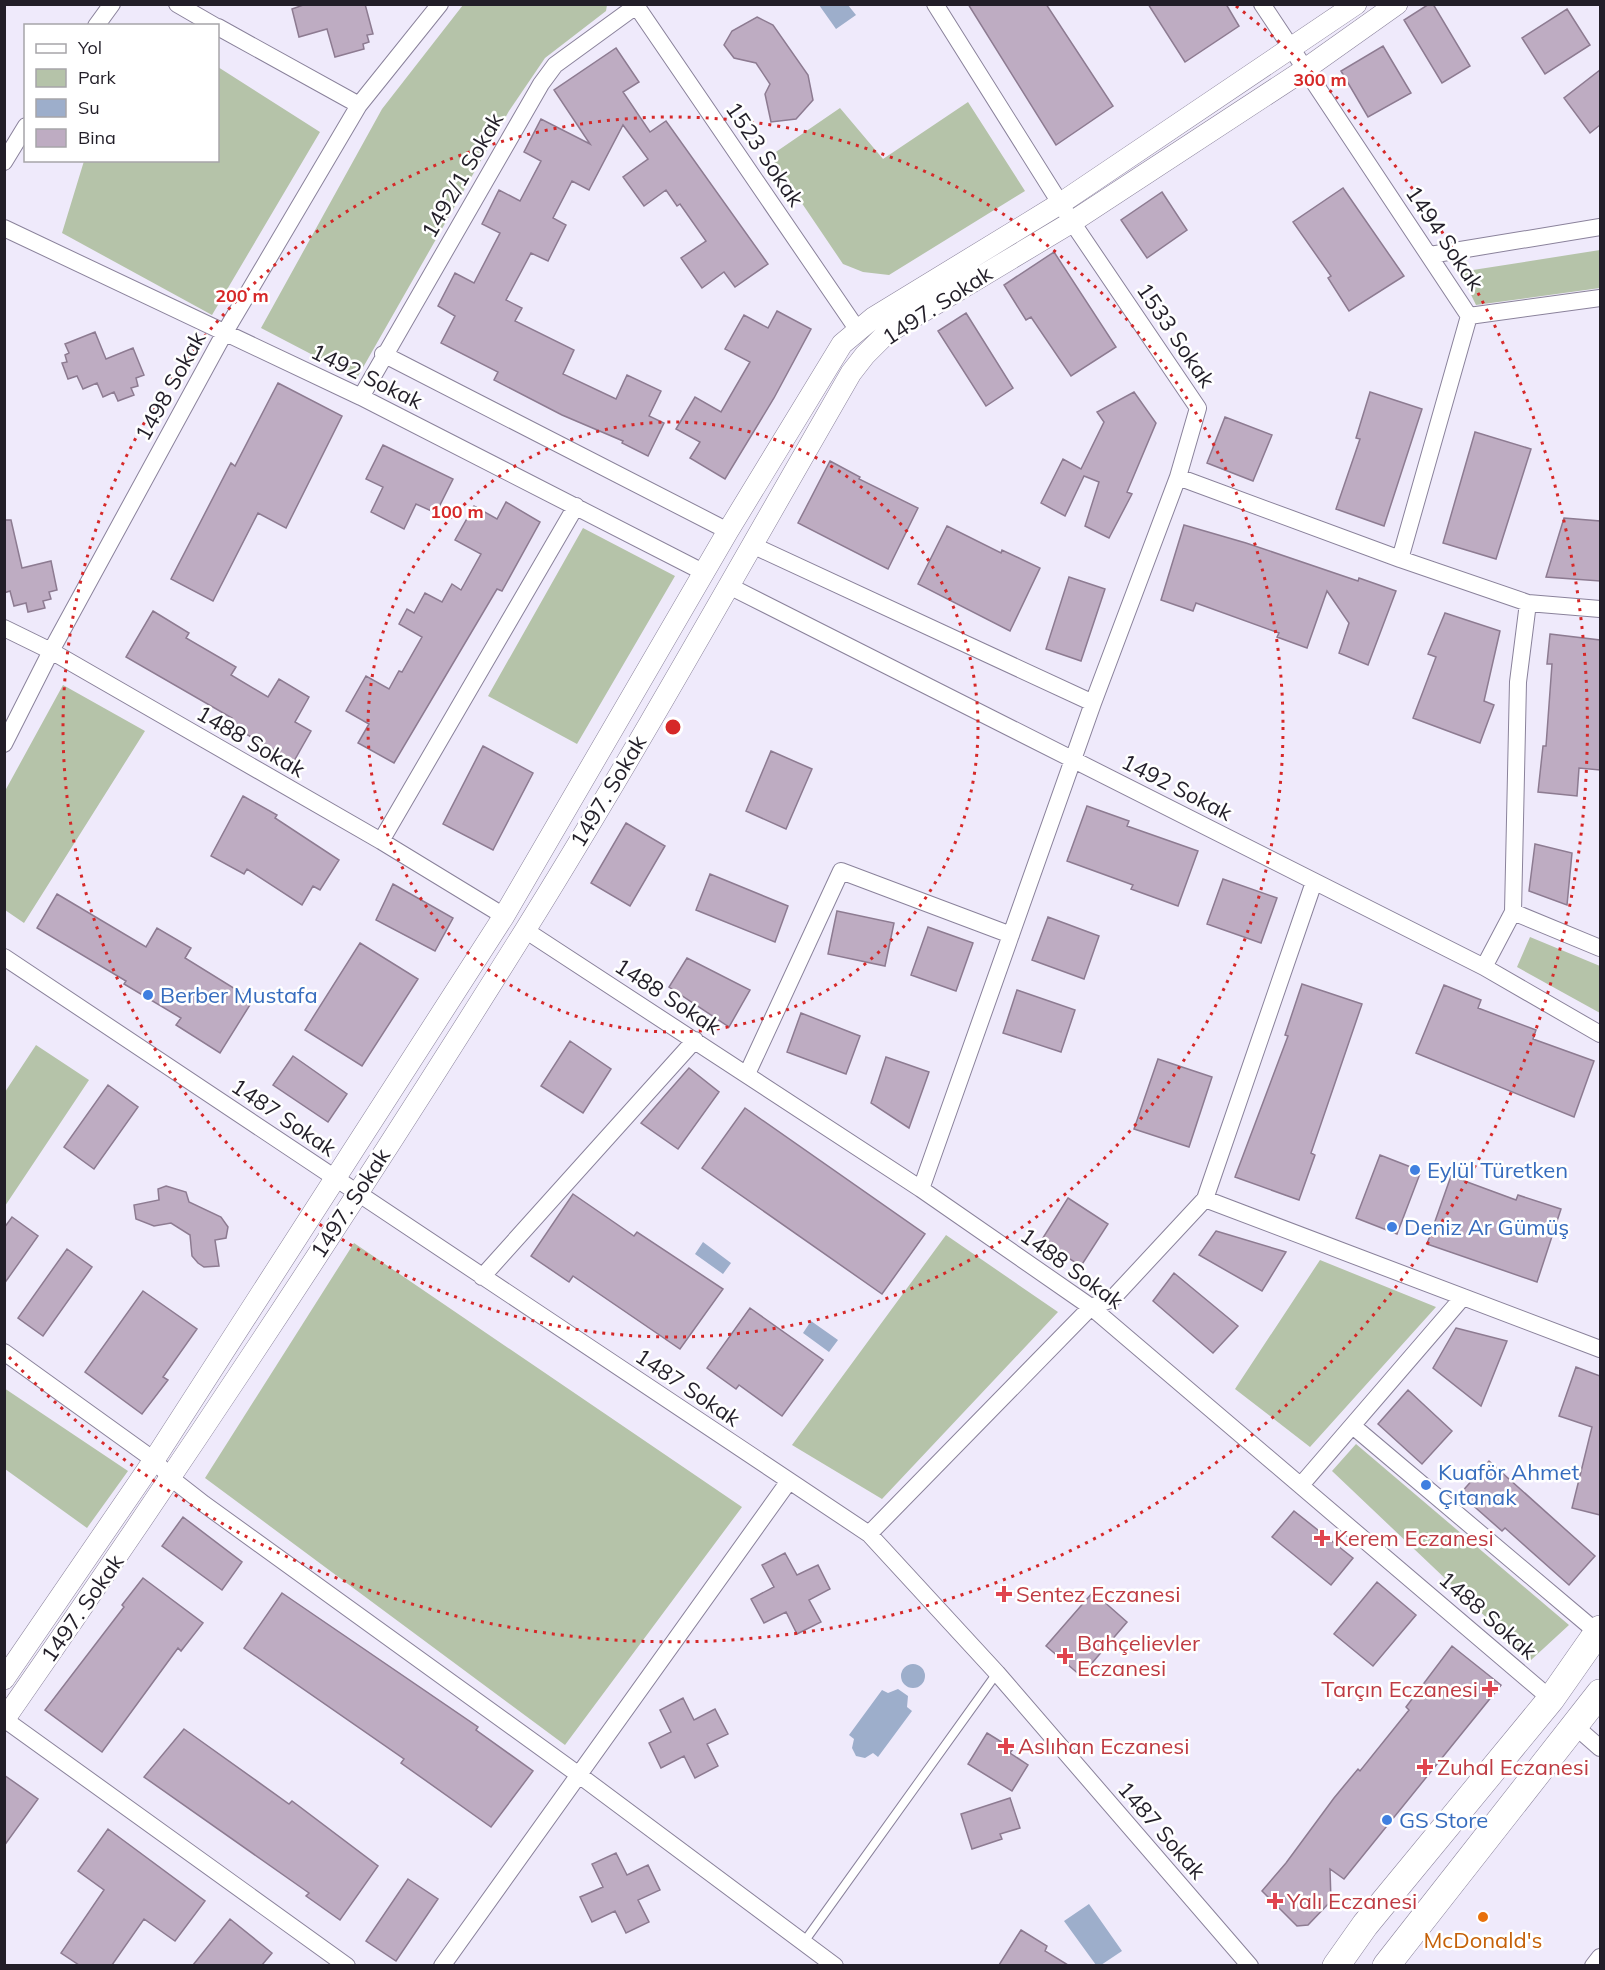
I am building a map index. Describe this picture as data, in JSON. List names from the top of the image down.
{
  "streets": {
    "street": [
      "1523 Sokak",
      "1492/1 Sokak",
      "1494 Sokak",
      "1497. Sokak",
      "1533 Sokak",
      "1492 Sokak",
      "1498 Sokak",
      "1488 Sokak",
      "1487 Sokak"
    ]
  },
  "crossings": [
    ["1523 Sokak", "1492/1 Sokak"],
    ["1523 Sokak", "1497. Sokak"],
    ["1492/1 Sokak", "1492 Sokak"],
    ["1494 Sokak", "1497. Sokak"],
    ["1497. Sokak", "1533 Sokak"],
    ["1497. Sokak", "1492 Sokak"],
    ["1497. Sokak", "1488 Sokak"],
    ["1497. Sokak", "1487 Sokak"],
    ["1492 Sokak", "1498 Sokak"],
    ["1498 Sokak", "1488 Sokak"]
  ],
  "places": {
    "other": [
      "Berber Mustafa",
      "Eylül Türetken",
      "Deniz Ar Gümüş",
      "Kuaför Ahmet Çıtanak",
      "GS Store",
      "McDonald's"
    ],
    "health": [
      "Kerem Eczanesi",
      "Sentez Eczanesi",
      "Bahçelievler Eczanesi",
      "Tarçın Eczanesi",
      "Aslıhan Eczanesi",
      "Zuhal Eczanesi",
      "Yalı Eczanesi"
    ]
  },
  "legend": [
    "Yol",
    "Park",
    "Su",
    "Bina"
  ],
  "rings": ["300 m", "200 m", "100 m"]
}
